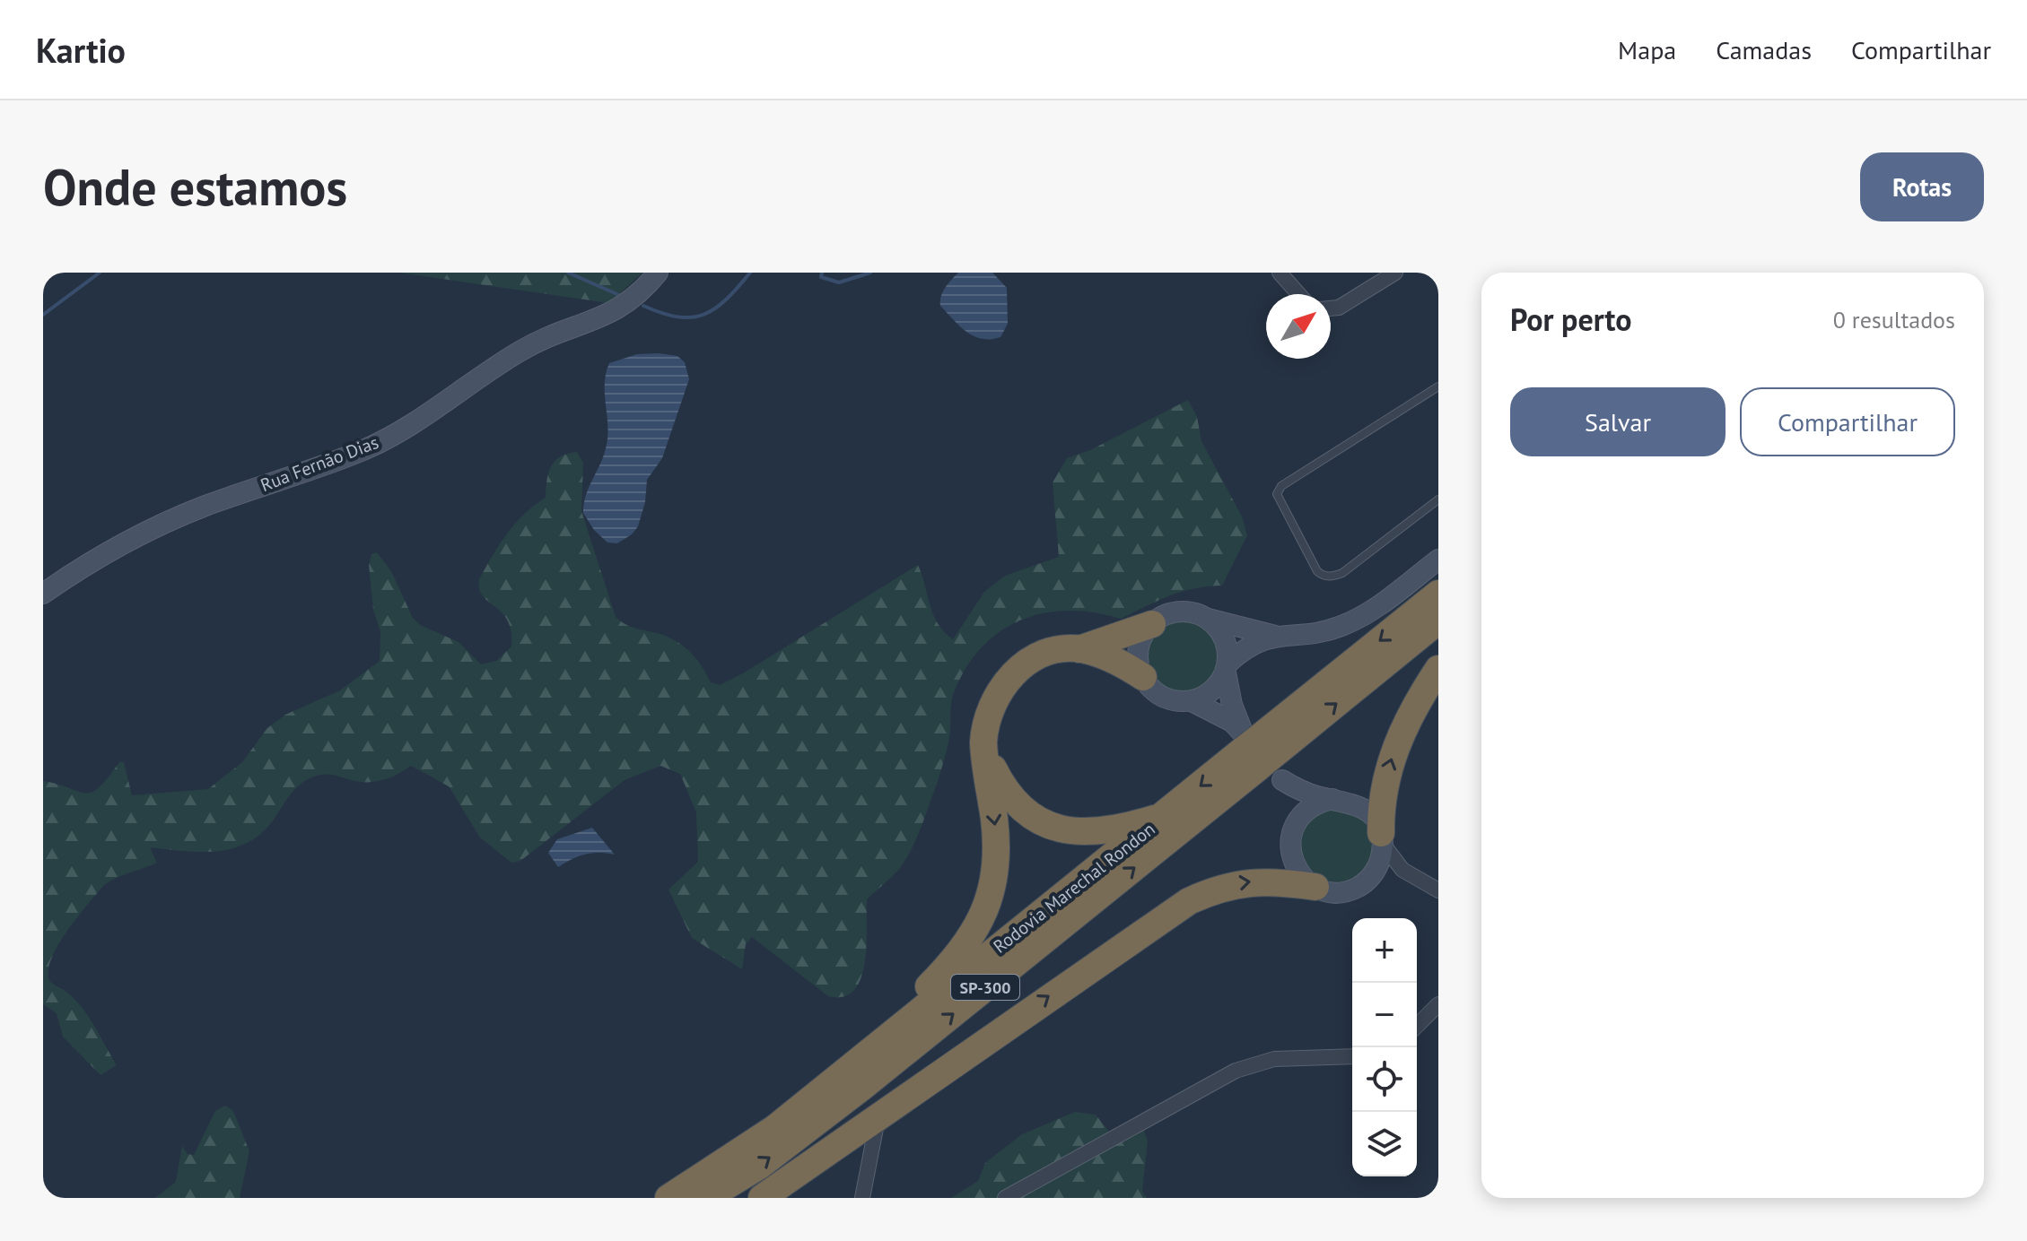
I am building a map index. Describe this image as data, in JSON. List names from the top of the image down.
{
  "streets": {
    "highway": ["Rodovia Marechal Rondon", "SP-300"],
    "main road": ["Rua Fernão Dias"]
  },
  "north": "top right",
  "page": {
    "header": "Kartio",
    "nav": ["Mapa", "Camadas", "Compartilhar"],
    "buttons": [
      "Rotas",
      ["Salvar", "Compartilhar"]
    ],
    "title": "Onde estamos",
    "heading": ["Por perto", "0 resultados"],
    "map_buttons": ["+", "−"]
  }
}
